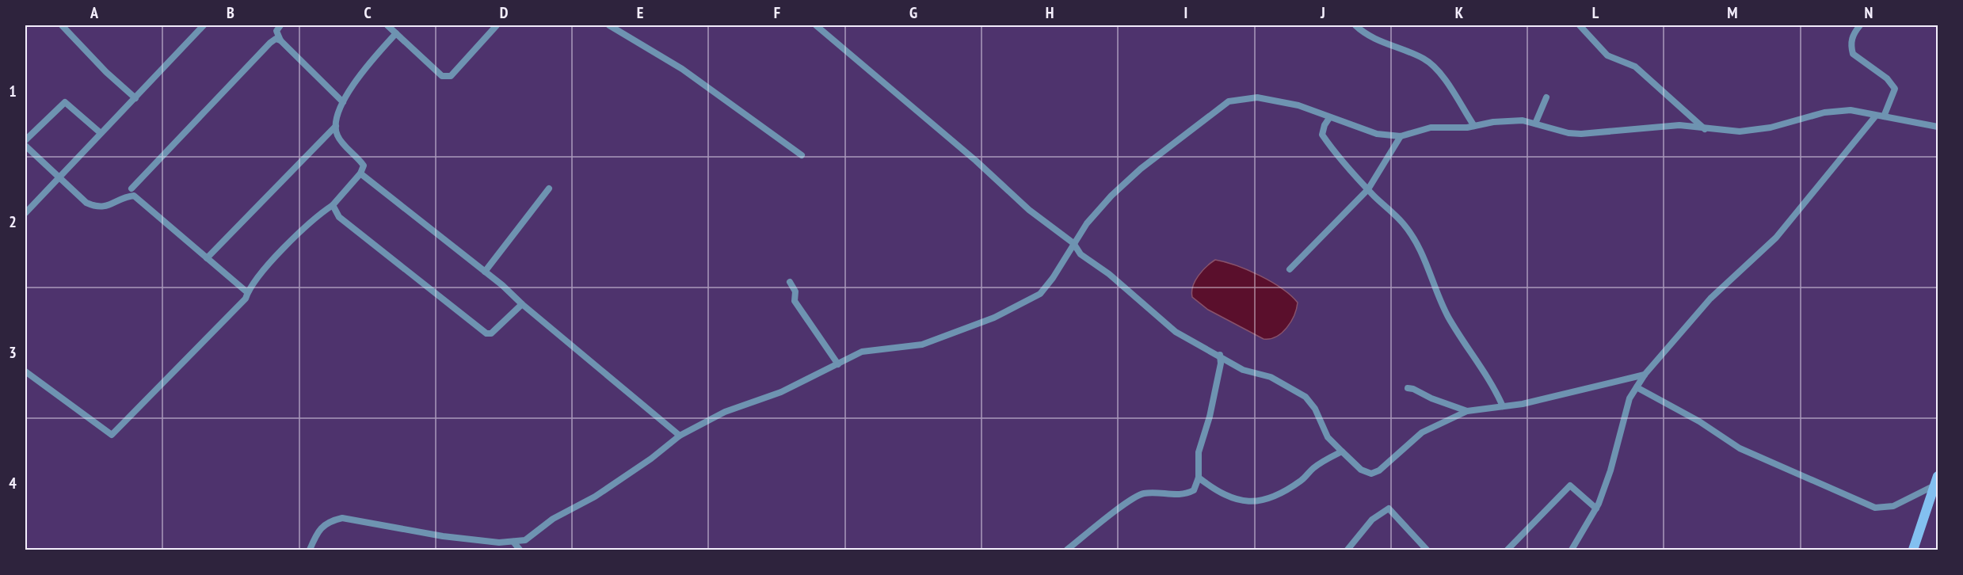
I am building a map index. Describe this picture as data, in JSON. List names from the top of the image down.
{
  "grid": {
    "columns": [
      "A",
      "B",
      "C",
      "D",
      "E",
      "F",
      "G",
      "H",
      "I",
      "J",
      "K",
      "L",
      "M",
      "N"
    ],
    "rows": [
      "1",
      "2",
      "3",
      "4"
    ]
  }
}
